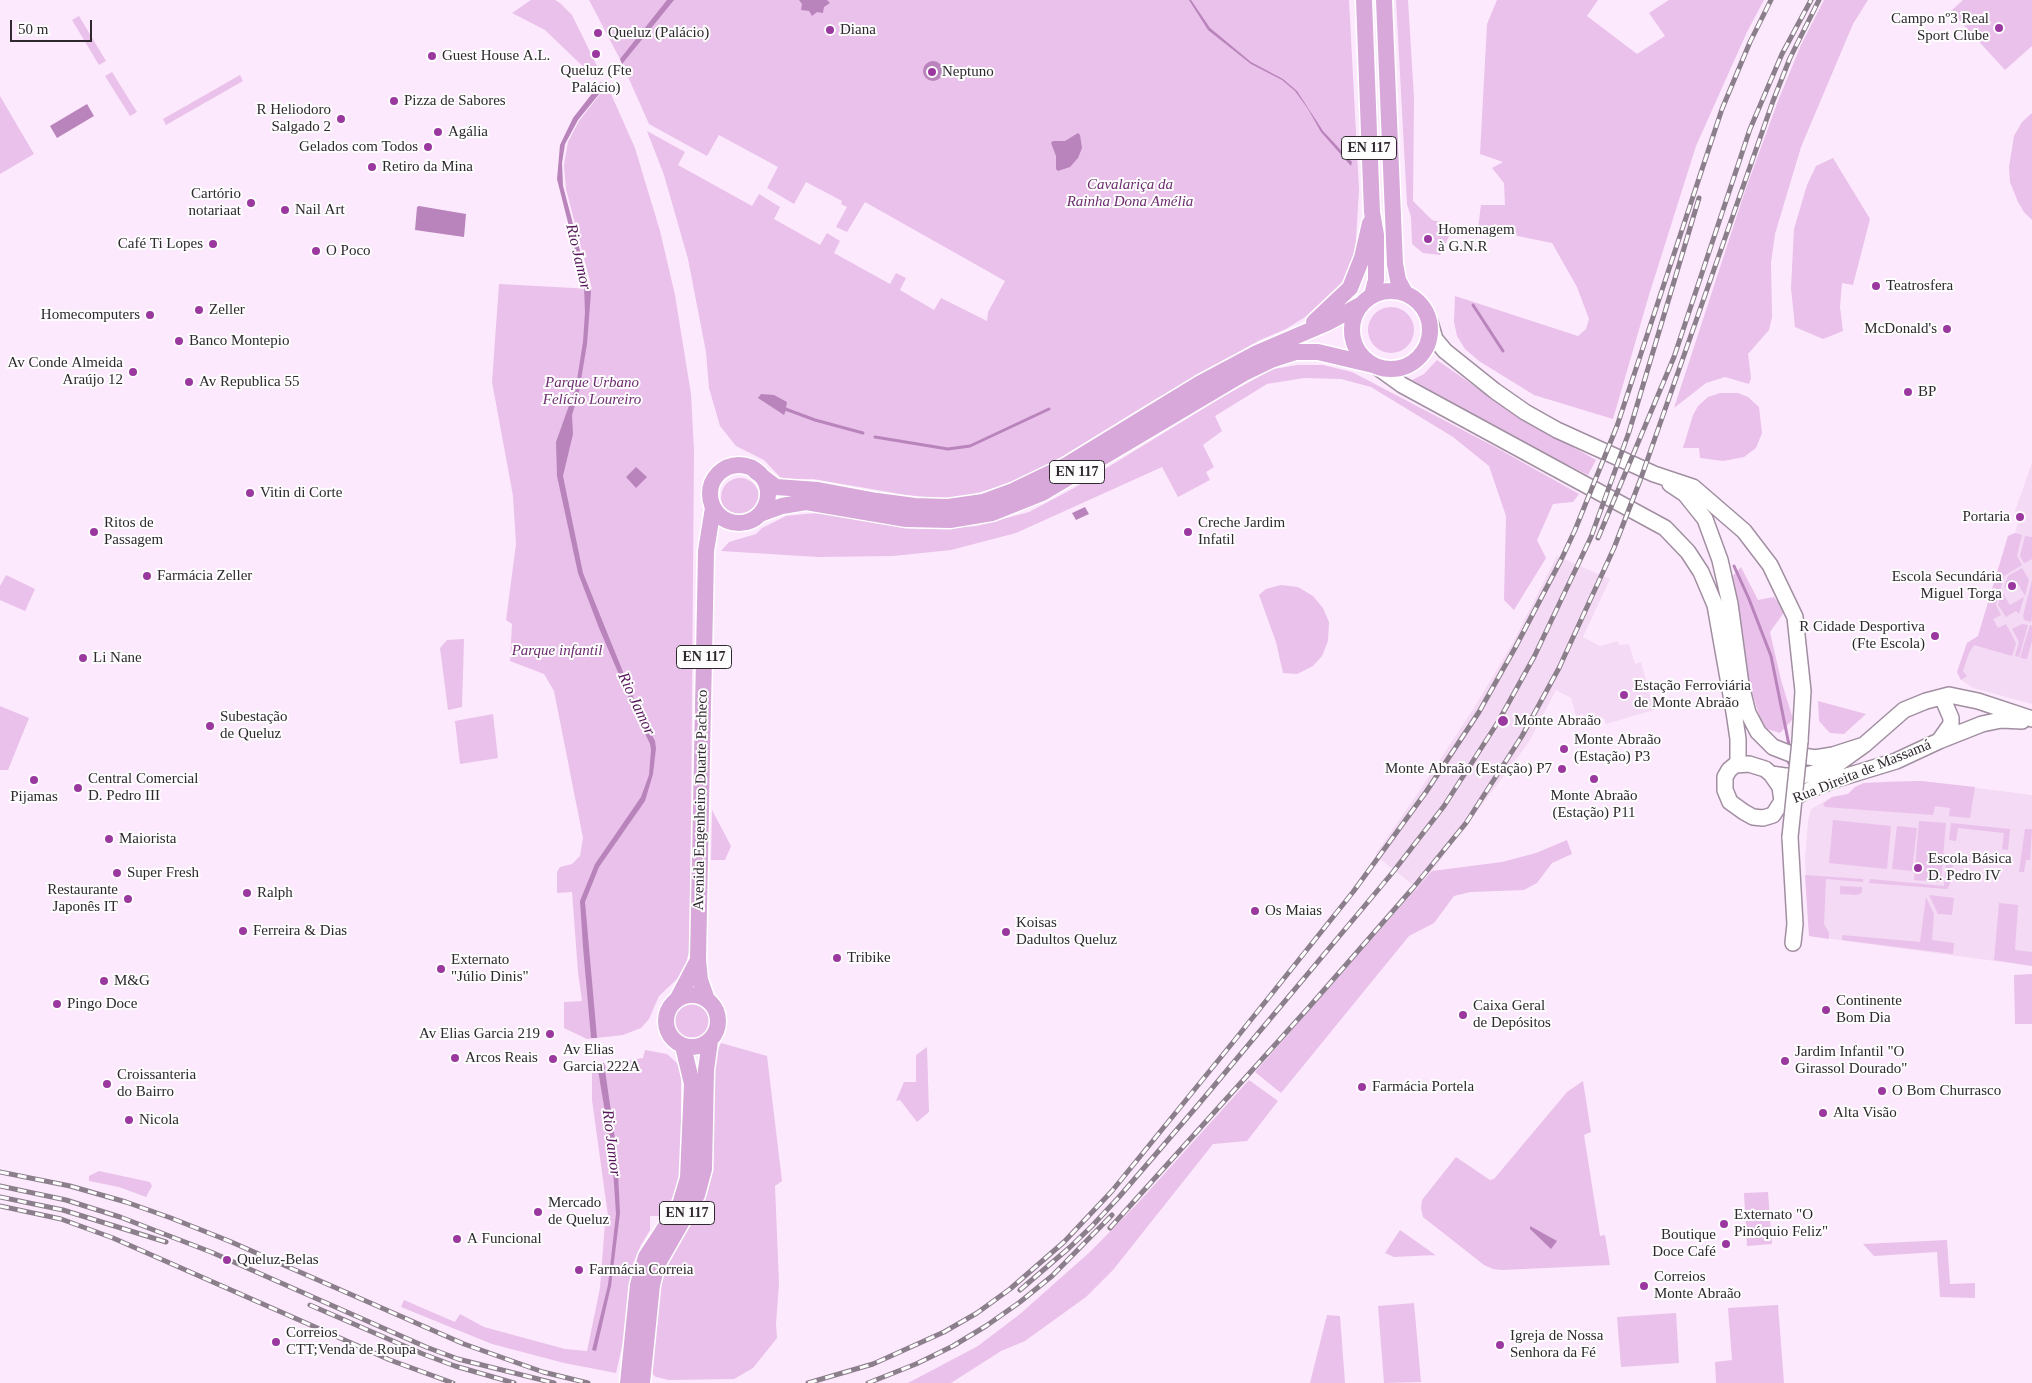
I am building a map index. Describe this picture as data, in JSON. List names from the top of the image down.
{
  "streets": {
    "main road": ["EN 117", "Rua Direita de Massamá", "Avenida Engenheiro Duarte Pacheco"]
  },
  "crossings": [
    ["EN 117", "Avenida Engenheiro Duarte Pacheco"]
  ],
  "water": ["Rio Jamor"],
  "parks": ["Cavalariça da Rainha Dona Amélia", "Parque Urbano Felício Loureiro", "Parque infantil"],
  "places": [
    "Campo nº3 Real Sport Clube",
    "Diana",
    "Queluz (Palácio)",
    "Queluz (Fte Palácio)",
    "Guest House A.L.",
    "Neptuno",
    "Pizza de Sabores",
    "R Heliodoro Salgado 2",
    "Agália",
    "Gelados com Todos",
    "Retiro da Mina",
    "Cartório notariaat",
    "Nail Art",
    "Homenagem à G.N.R",
    "Café Ti Lopes",
    "O Poco",
    "Teatrosfera",
    "Zeller",
    "Homecomputers",
    "McDonald's",
    "Banco Montepio",
    "Av Conde Almeida Araújo 12",
    "Av Republica 55",
    "BP",
    "Vitin di Corte",
    "Portaria",
    "Ritos de Passagem",
    "Creche Jardim Infatil",
    "Farmácia Zeller",
    "Escola Secundária Miguel Torga",
    "R Cidade Desportiva (Fte Escola)",
    "Li Nane",
    "Estação Ferroviária de Monte Abraão",
    "Monte Abraão",
    "Subestação de Queluz",
    "Monte Abraão (Estação) P3",
    "Monte Abraão (Estação) P7",
    "Monte Abraão (Estação) P11",
    "Pijamas",
    "Central Comercial D. Pedro III",
    "Maiorista",
    "Escola Básica D. Pedro IV",
    "Super Fresh",
    "Ralph",
    "Restaurante Japonês IT",
    "Os Maias",
    "Ferreira & Dias",
    "Koisas Dadultos Queluz",
    "Tribike",
    "Externato \"Júlio Dinis\"",
    "M&G",
    "Pingo Doce",
    "Continente Bom Dia",
    "Caixa Geral de Depósitos",
    "Av Elias Garcia 219",
    "Arcos Reais",
    "Av Elias Garcia 222A",
    "Jardim Infantil \"O Girassol Dourado\"",
    "Croissanteria do Bairro",
    "Farmácia Portela",
    "O Bom Churrasco",
    "Alta Visão",
    "Nicola",
    "Mercado de Queluz",
    "Externato \"O Pinóquio Feliz\"",
    "A Funcional",
    "Boutique Doce Café",
    "Queluz-Belas",
    "Farmácia Correia",
    "Correios Monte Abraão",
    "Correios CTT;Venda de Roupa",
    "Igreja de Nossa Senhora da Fé"
  ],
  "scale_bar": "50 m"
}
